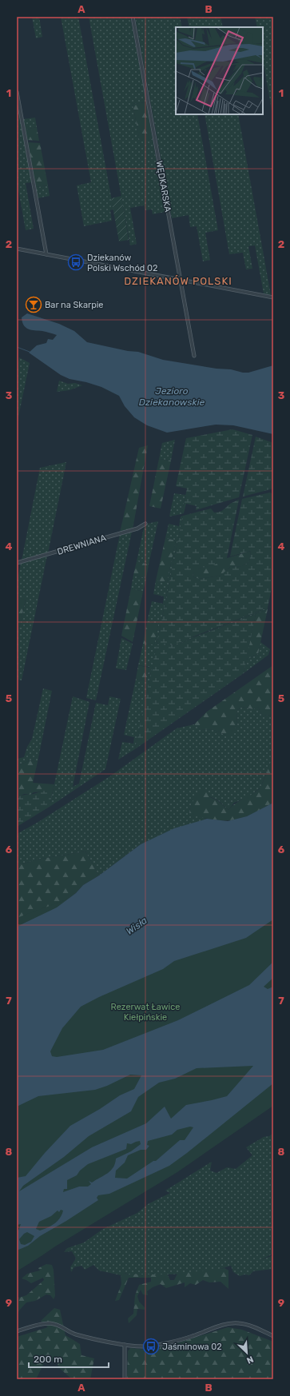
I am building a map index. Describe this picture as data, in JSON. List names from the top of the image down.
{
  "streets": {
    "street": ["WĘDKARSKA", "DREWNIANA"]
  },
  "districts": ["DZIEKANÓW POLSKI"],
  "water": ["Jezioro Dziekanowskie", "Wisła"],
  "parks": ["Rezerwat Ławice Kiełpińskie"],
  "places": {
    "bus stop": ["Dziekanów Polski Wschód 02", "Jaśminowa 02"],
    "bar": ["Bar na Skarpie"]
  },
  "scale_bar": "200 m",
  "north": "bottom right",
  "grid": {
    "columns": ["A", "B"],
    "rows": [
      "1",
      "2",
      "3",
      "4",
      "5",
      "6",
      "7",
      "8",
      "9"
    ]
  }
}
